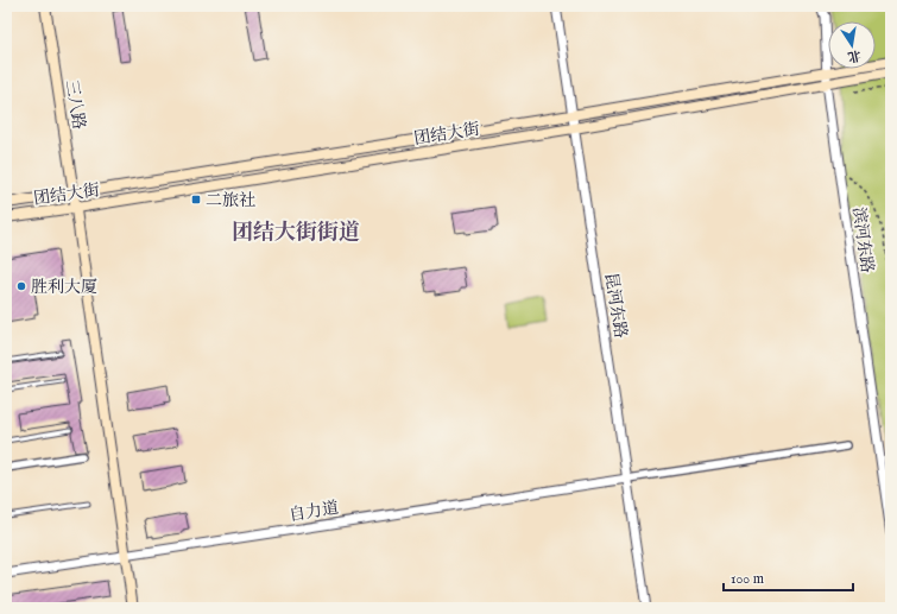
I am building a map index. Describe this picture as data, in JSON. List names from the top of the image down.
{
  "streets": {
    "main road": ["三八路", "团结大街"],
    "street": ["滨河东路", "昆河东路", "自力道"]
  },
  "crossings": [
    ["三八路", "团结大街"],
    ["三八路", "自力道"],
    ["团结大街", "滨河东路"],
    ["团结大街", "昆河东路"],
    ["昆河东路", "自力道"]
  ],
  "districts": ["团结大街街道"],
  "places": {
    "transit": ["二旅社"],
    "other": ["胜利大厦"]
  },
  "scale_bar": "100 m",
  "north": "bottom"
}
